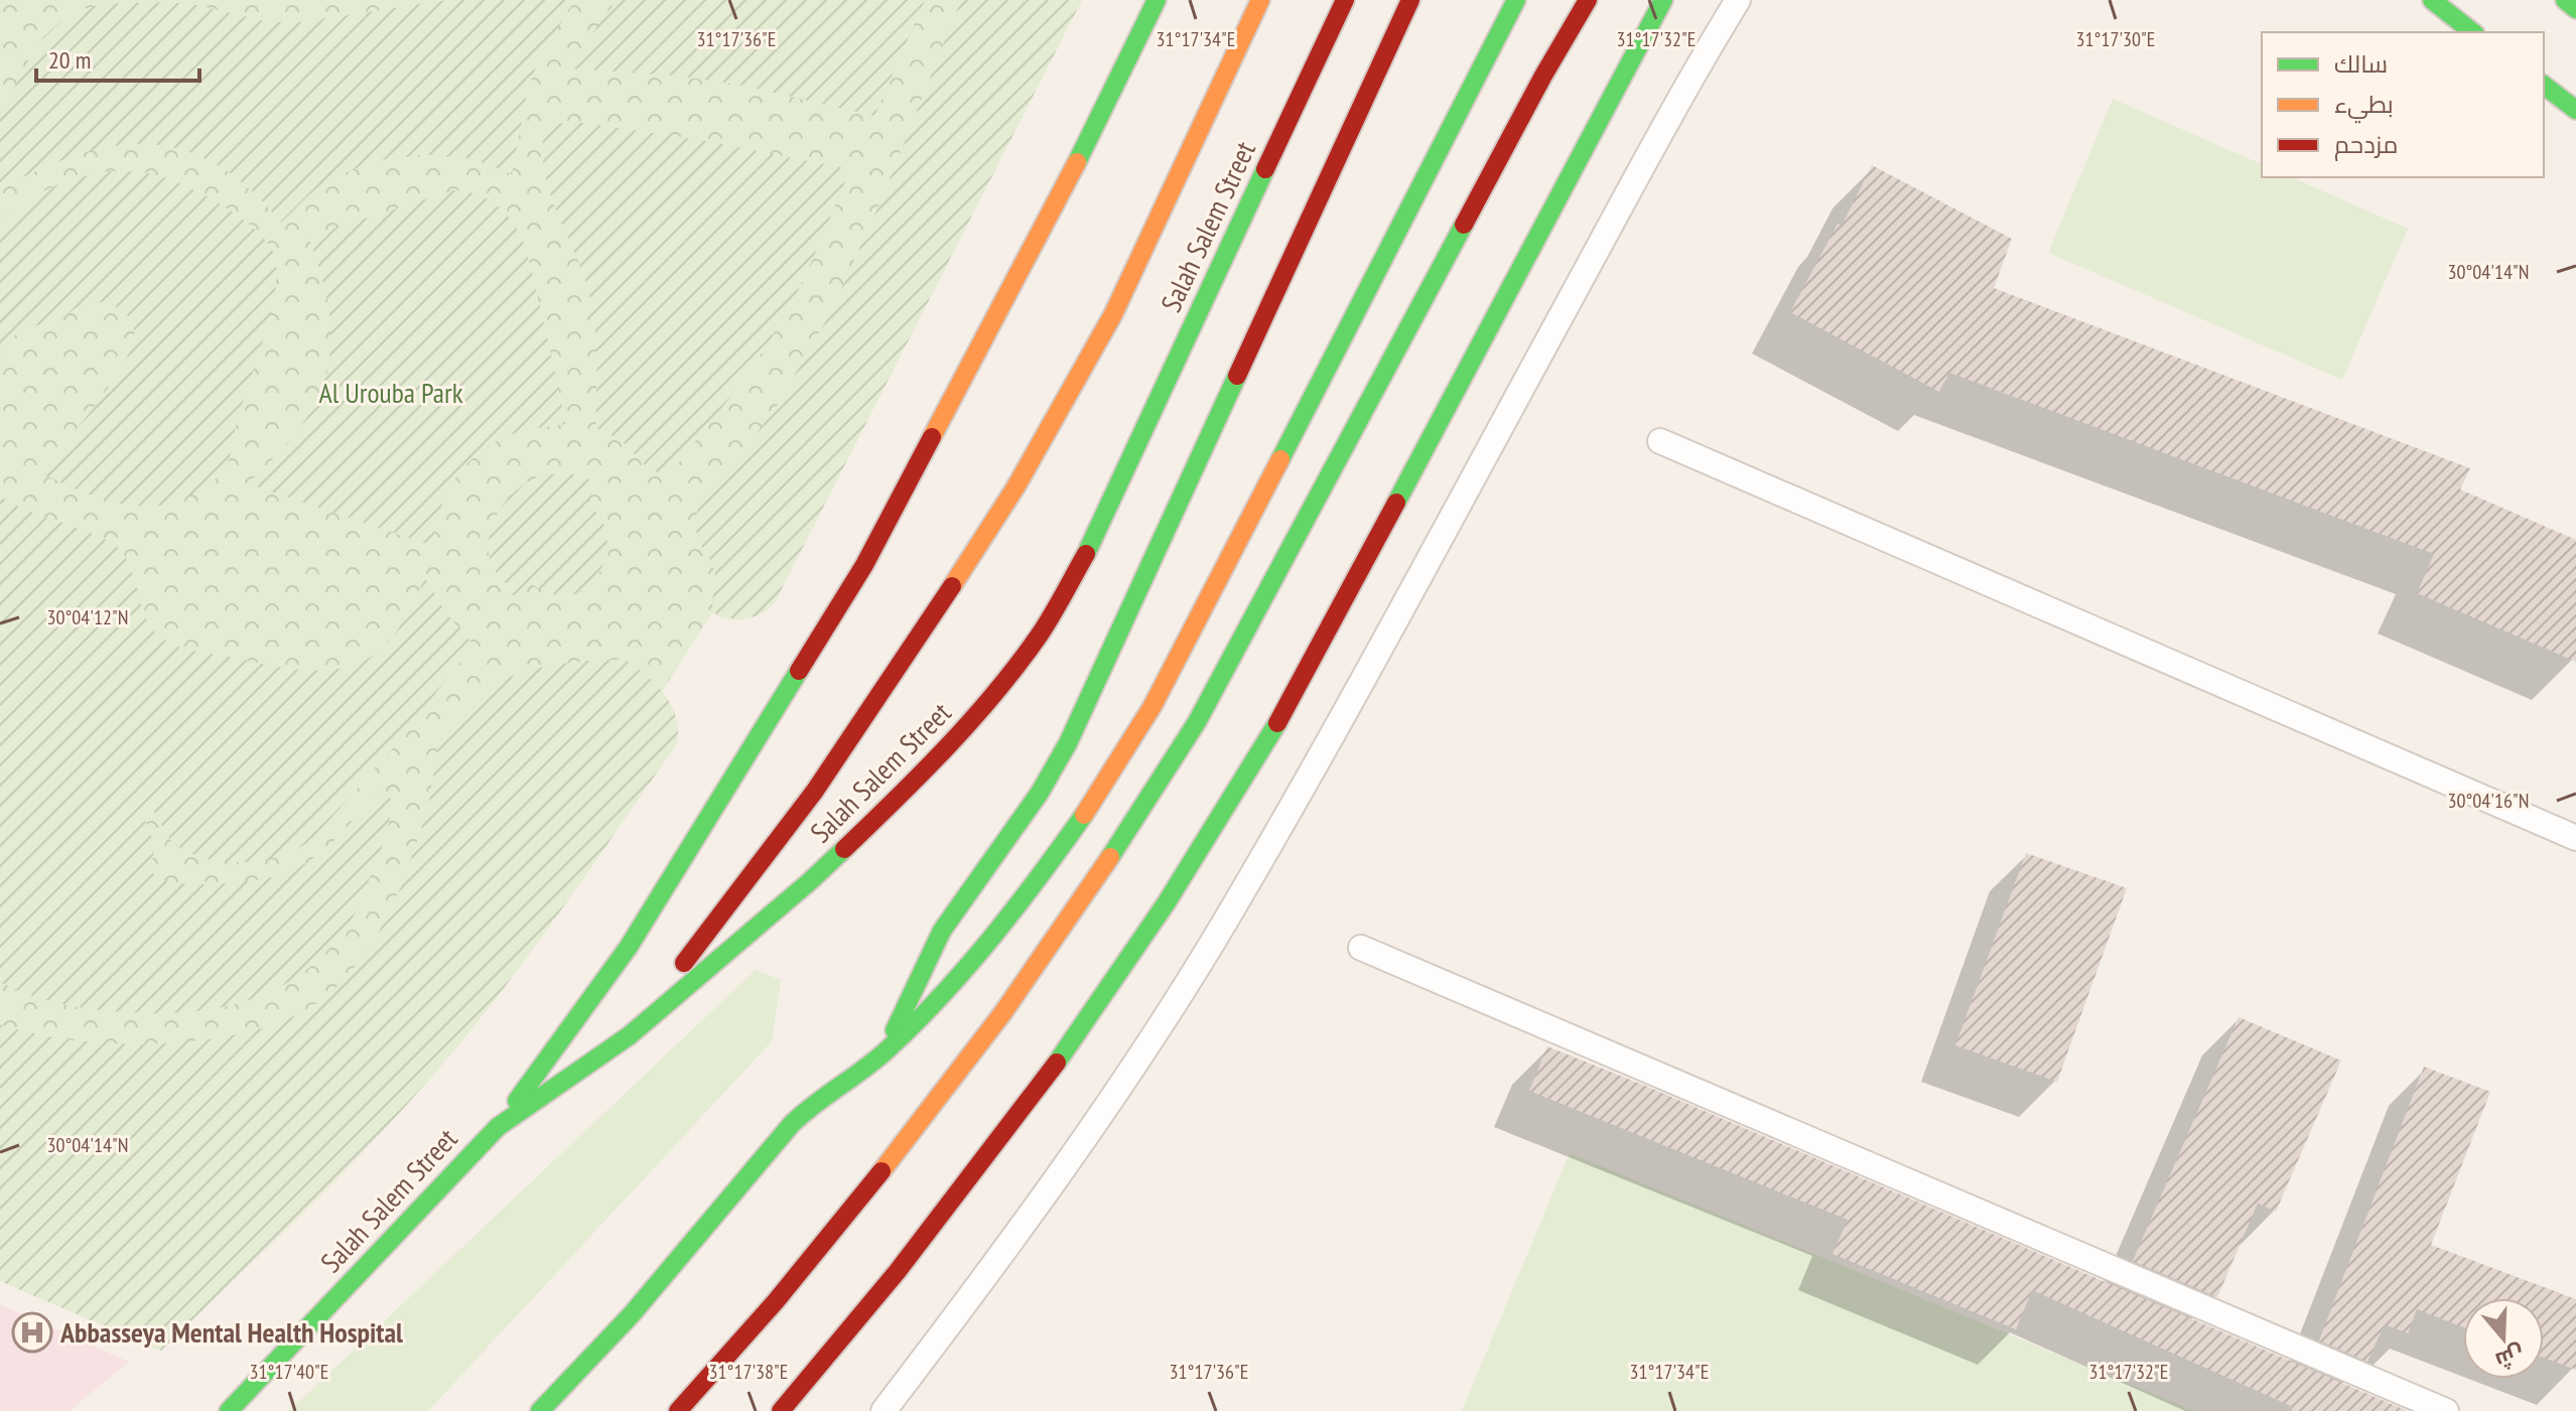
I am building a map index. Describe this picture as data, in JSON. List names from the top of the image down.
{
  "streets": {
    "highway": ["Salah Salem Street"]
  },
  "parks": ["Al Urouba Park"],
  "places": {
    "hospital": ["Abbasseya Mental Health Hospital"]
  },
  "legend": ["سالك", "بطيء", "مزدحم"],
  "scale_bar": "20 m",
  "north": "bottom",
  "coordinates": [
    "31°17'36\"E",
    "31°17'34\"E",
    "31°17'32\"E",
    "31°17'30\"E",
    "30°04'14\"N",
    "30°04'12\"N",
    "30°04'16\"N",
    "31°17'40\"E",
    "31°17'38\"E"
  ]
}
